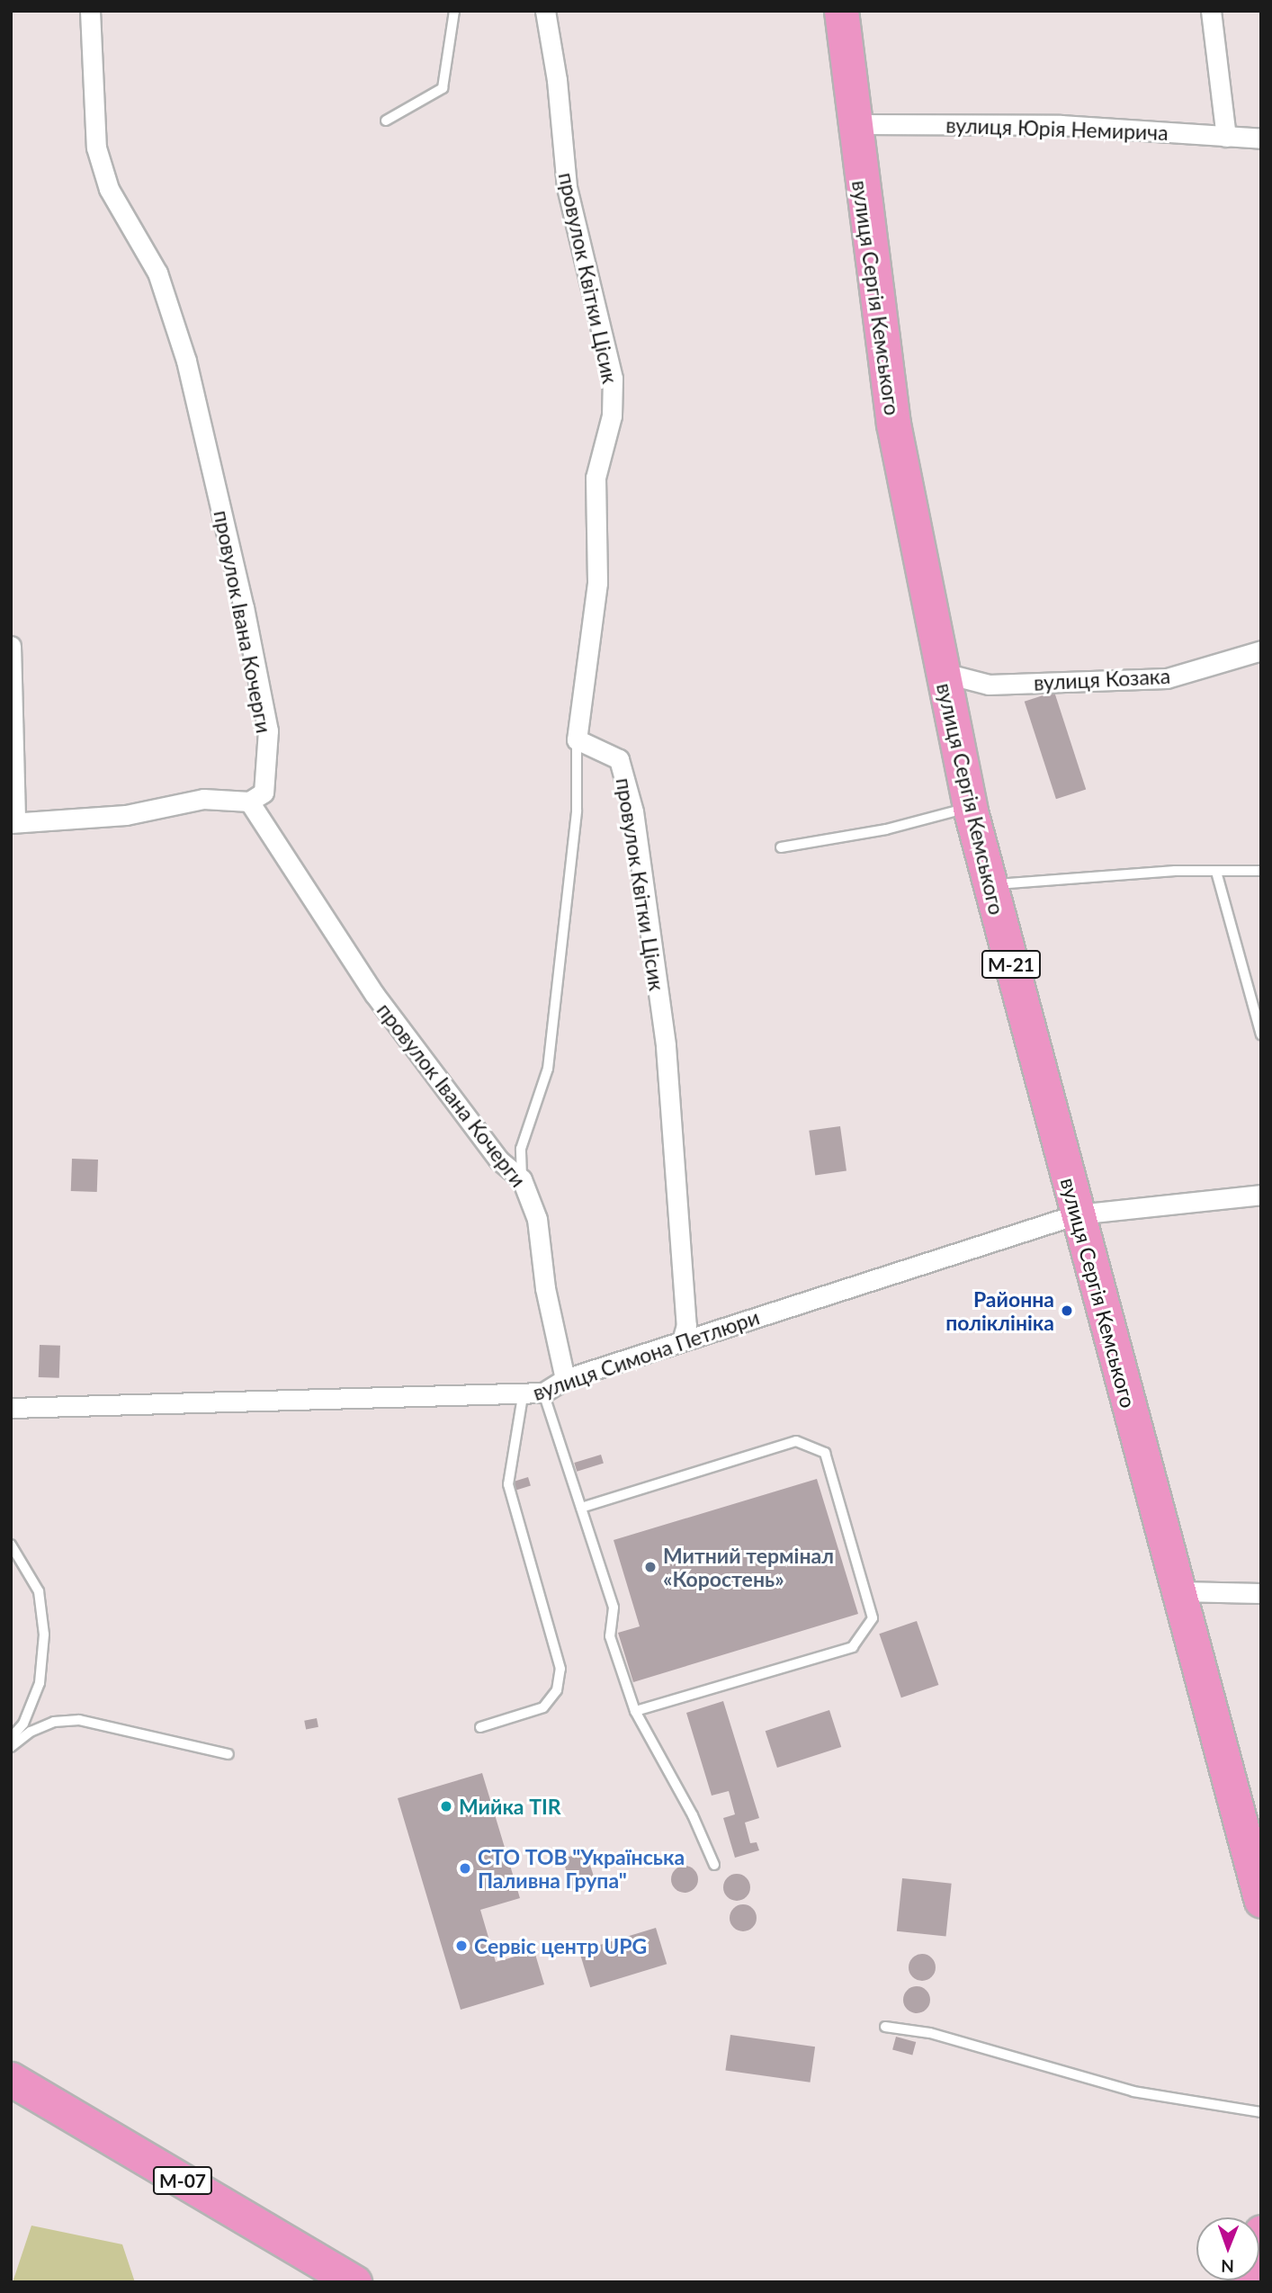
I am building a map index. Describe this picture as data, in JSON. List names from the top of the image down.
{
  "streets": {
    "highway": ["вулиця Сергія Кемського", "М-21", "М-07"],
    "street": [
      "вулиця Юрія Немирича",
      "провулок Квітки Цісик",
      "провулок Івана Кочерги",
      "вулиця Козака",
      "вулиця Симона Петлюри"
    ]
  },
  "crossings": [
    ["вулиця Юрія Немирича", "вулиця Сергія Кемського"],
    ["провулок Квітки Цісик", "вулиця Симона Петлюри"],
    ["вулиця Сергія Кемського", "вулиця Козака"],
    ["вулиця Сергія Кемського", "вулиця Симона Петлюри"],
    ["провулок Івана Кочерги", "вулиця Симона Петлюри"]
  ],
  "places": [
    "Районна поліклініка",
    "Митний термінал «Коростень»",
    "Мийка TIR",
    "СТО ТОВ \"Українська Паливна Група\"",
    "Сервіс центр UPG"
  ],
  "north": "bottom"
}
